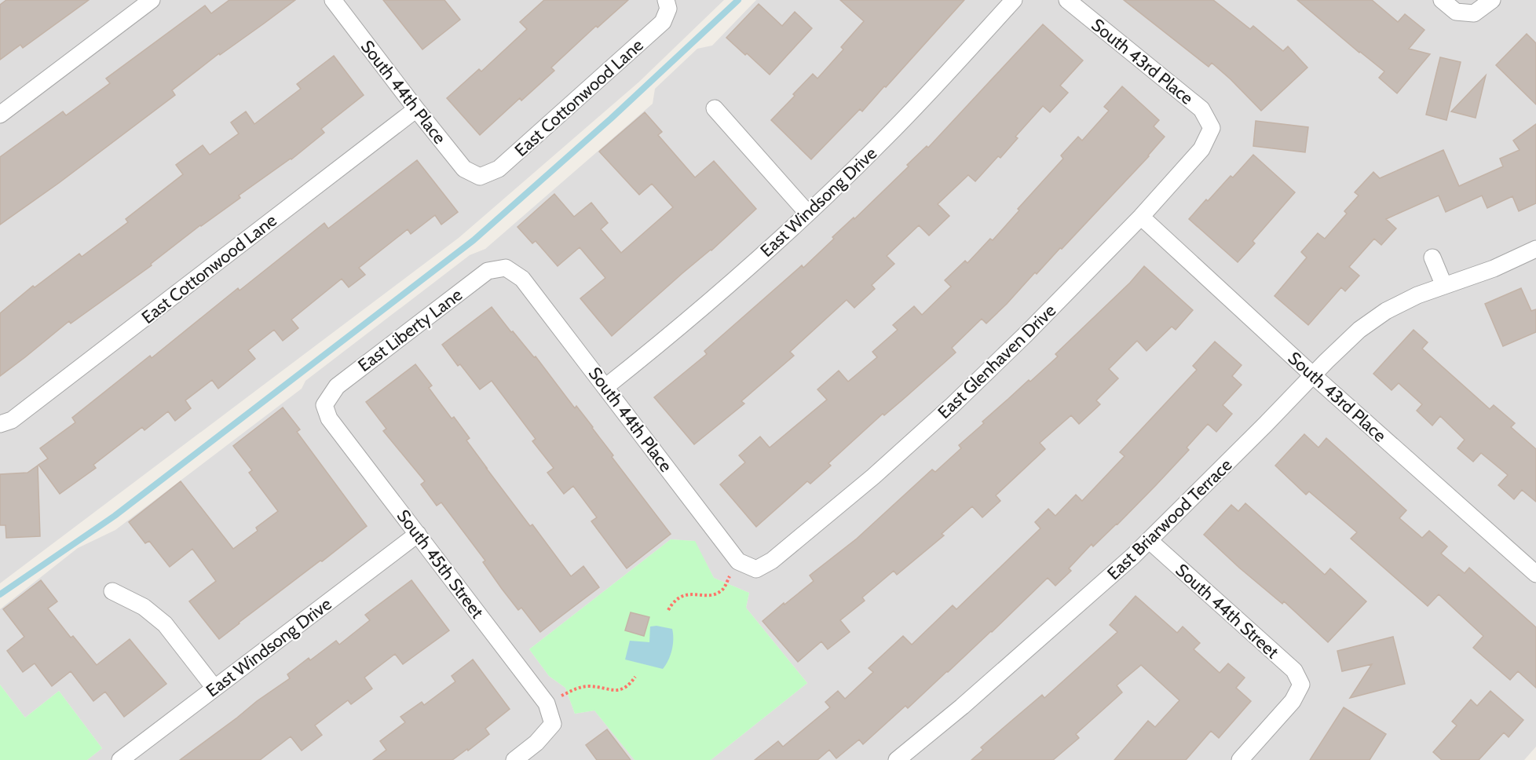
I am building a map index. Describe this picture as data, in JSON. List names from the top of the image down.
{
  "streets": {
    "street": [
      "South 43rd Place",
      "South 44th Place",
      "East Cottonwood Lane",
      "East Windsong Drive",
      "East Liberty Lane",
      "East Glenhaven Drive",
      "East Briarwood Terrace",
      "South 45th Street",
      "South 44th Street"
    ]
  },
  "crossings": [
    ["South 43rd Place", "East Glenhaven Drive"],
    ["South 43rd Place", "East Briarwood Terrace"],
    ["South 44th Place", "East Cottonwood Lane"],
    ["South 44th Place", "East Windsong Drive"],
    ["South 44th Place", "East Liberty Lane"],
    ["South 44th Place", "East Glenhaven Drive"],
    ["East Windsong Drive", "South 45th Street"],
    ["East Liberty Lane", "South 45th Street"],
    ["East Briarwood Terrace", "South 44th Street"]
  ]
}
